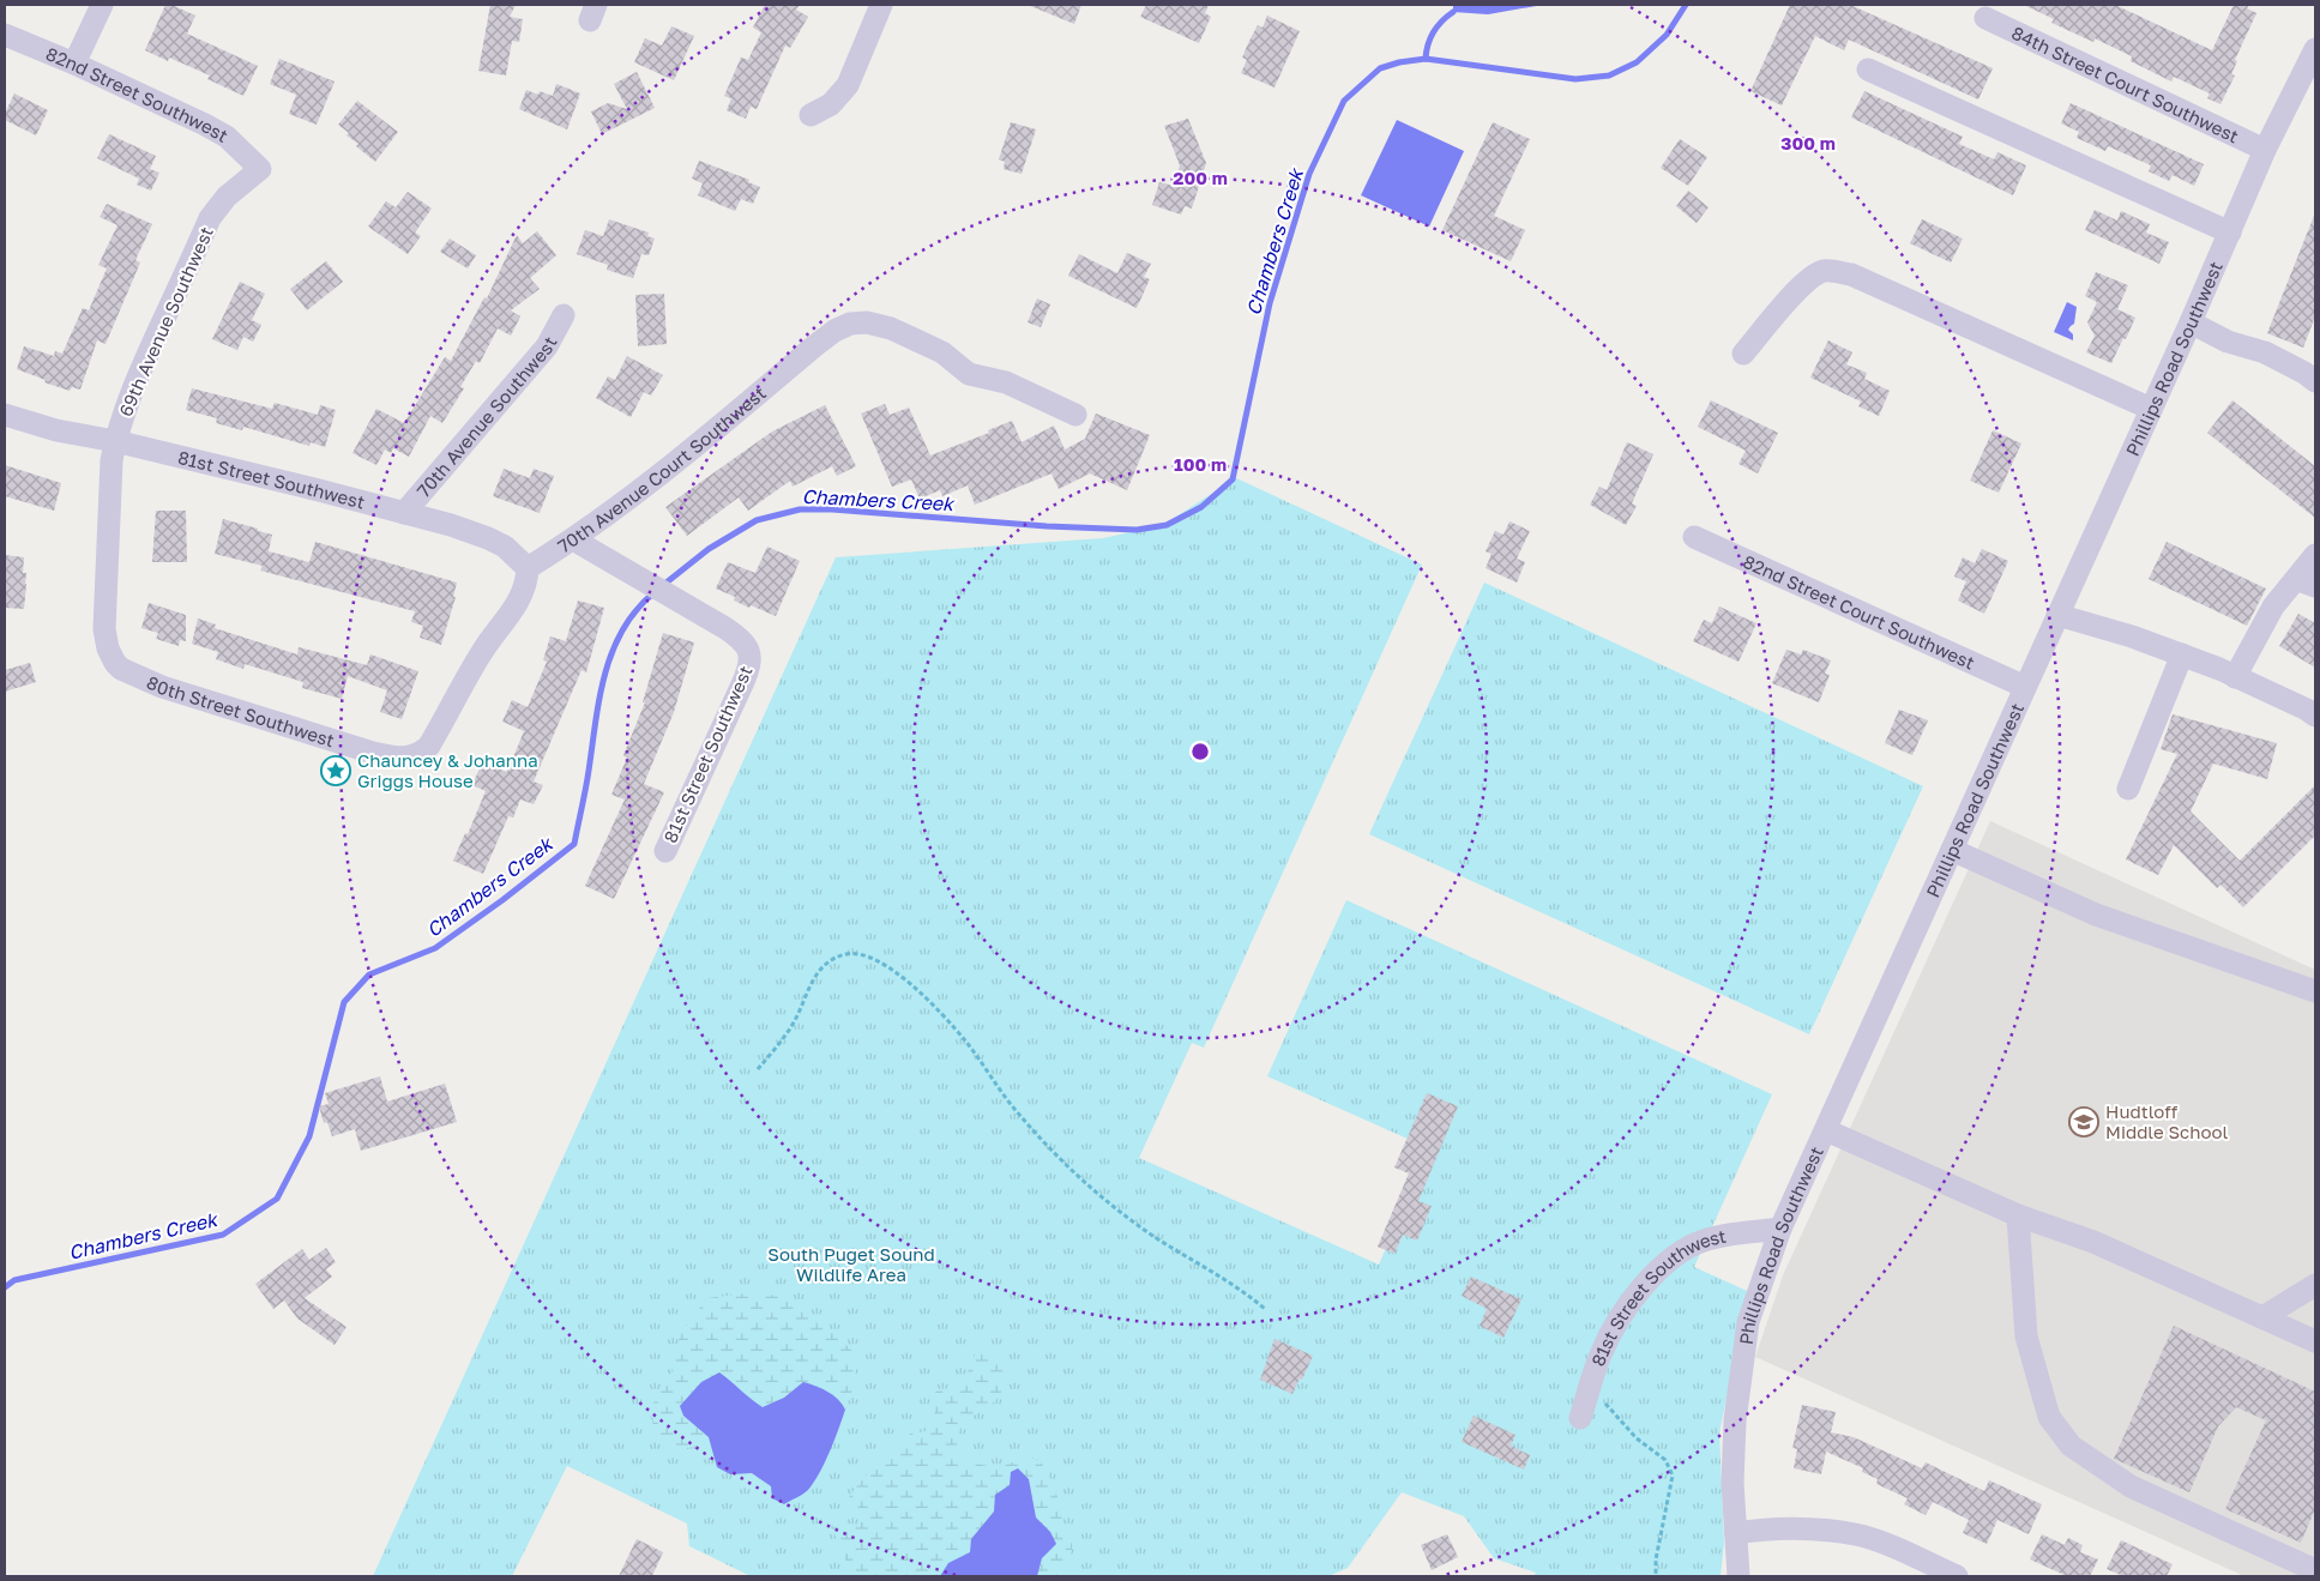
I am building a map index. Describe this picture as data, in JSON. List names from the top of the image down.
{
  "streets": {
    "street": [
      "84th Street Court Southwest",
      "82nd Street Southwest",
      "69th Avenue Southwest",
      "Phillips Road Southwest",
      "70th Avenue Southwest",
      "70th Avenue Court Southwest",
      "81st Street Southwest",
      "82nd Street Court Southwest",
      "80th Street Southwest"
    ]
  },
  "crossings": [
    ["84th Street Court Southwest", "Phillips Road Southwest"],
    ["82nd Street Southwest", "69th Avenue Southwest"],
    ["69th Avenue Southwest", "81st Street Southwest"],
    ["69th Avenue Southwest", "80th Street Southwest"],
    ["Phillips Road Southwest", "81st Street Southwest"],
    ["Phillips Road Southwest", "82nd Street Court Southwest"],
    ["70th Avenue Southwest", "81st Street Southwest"],
    ["70th Avenue Court Southwest", "81st Street Southwest"],
    ["70th Avenue Court Southwest", "80th Street Southwest"],
    ["81st Street Southwest", "80th Street Southwest"]
  ],
  "water": ["Chambers Creek"],
  "parks": ["South Puget Sound Wildlife Area"],
  "places": {
    "place": ["Chauncey & Johanna Griggs House"],
    "school or university": ["Hudtloff Middle School"]
  },
  "rings": ["300 m", "200 m", "100 m"]
}
